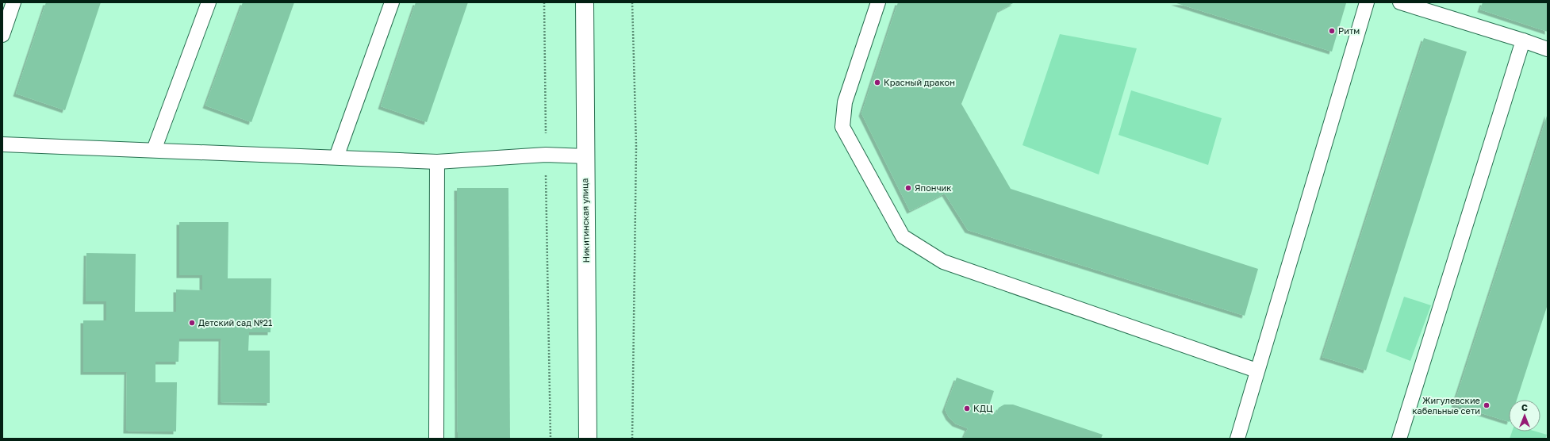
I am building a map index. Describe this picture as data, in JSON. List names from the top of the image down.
{
  "streets": {
    "street": ["Никитинская улица"]
  },
  "places": [
    "Ритм",
    "Красный дракон",
    "Япончик",
    "Детский сад №21",
    "Жигулевские кабельные сети",
    "КДЦ"
  ],
  "north": "top"
}
